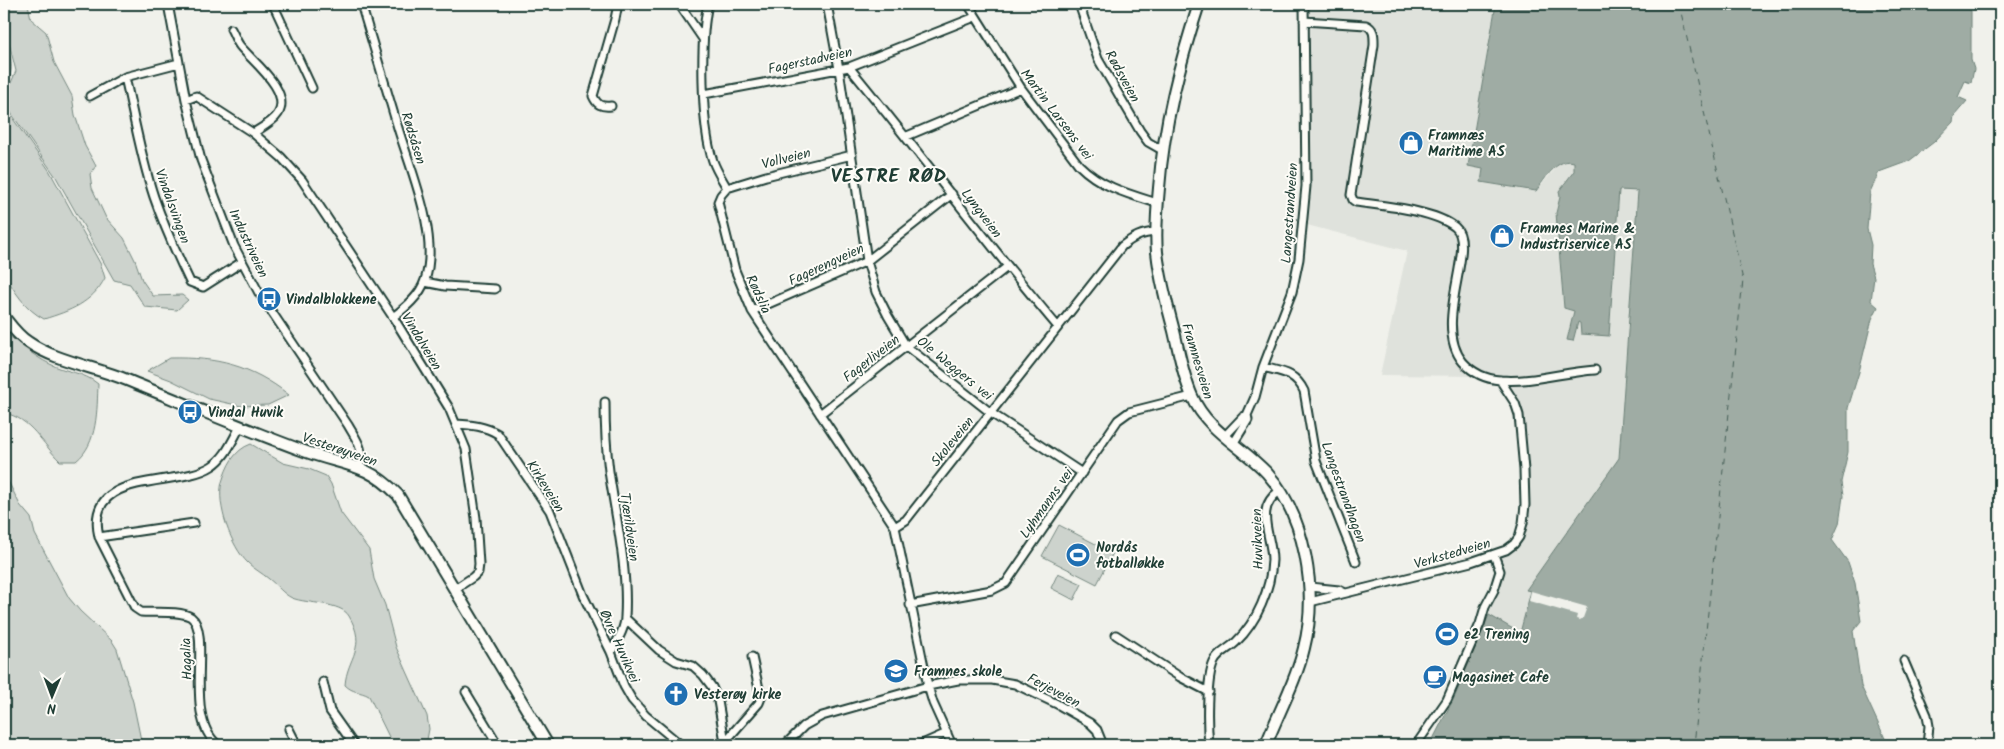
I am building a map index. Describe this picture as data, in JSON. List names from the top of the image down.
{
  "streets": {
    "main road": ["Framnesveien", "Vesterøyveien"],
    "street": [
      "Fagerstadveien",
      "Rødsveien",
      "Martin Larsens vei",
      "Rødsåsen",
      "Vollveien",
      "Vindalsvingen",
      "Lyngveien",
      "Langestrandveien",
      "Industriveien",
      "Fagerengveien",
      "Rødslia",
      "Vindalveien",
      "Fagerliveien",
      "Ole Weggers vei",
      "Skoleveien",
      "Kirkeveien",
      "Langestrandhagen",
      "Lyhmanns vei",
      "Tjærildveien",
      "Huvikveien",
      "Verkstedveien",
      "Øvre Huvikvei",
      "Hagalia",
      "Ferjeveien"
    ]
  },
  "crossings": [
    ["Fagerstadveien", "Martin Larsens vei"],
    ["Fagerstadveien", "Lyngveien"],
    ["Fagerstadveien", "Ole Weggers vei"],
    ["Rødsveien", "Framnesveien"],
    ["Martin Larsens vei", "Framnesveien"],
    ["Rødsåsen", "Vindalveien"],
    ["Vollveien", "Rødslia"],
    ["Vollveien", "Ole Weggers vei"],
    ["Vindalsvingen", "Industriveien"],
    ["Lyngveien", "Fagerengveien"],
    ["Lyngveien", "Fagerliveien"],
    ["Lyngveien", "Skoleveien"],
    ["Langestrandveien", "Framnesveien"],
    ["Langestrandveien", "Langestrandhagen"],
    ["Industriveien", "Vindalveien"],
    ["Industriveien", "Vesterøyveien"],
    ["Fagerengveien", "Rødslia"],
    ["Fagerengveien", "Ole Weggers vei"],
    ["Rødslia", "Fagerliveien"],
    ["Rødslia", "Skoleveien"],
    ["Vindalveien", "Vesterøyveien"],
    ["Vindalveien", "Kirkeveien"],
    ["Fagerliveien", "Ole Weggers vei"],
    ["Framnesveien", "Skoleveien"],
    ["Framnesveien", "Lyhmanns vei"],
    ["Framnesveien", "Huvikveien"],
    ["Framnesveien", "Verkstedveien"],
    ["Ole Weggers vei", "Skoleveien"],
    ["Ole Weggers vei", "Lyhmanns vei"],
    ["Vesterøyveien", "Hagalia"],
    ["Kirkeveien", "Øvre Huvikvei"],
    ["Tjærildveien", "Øvre Huvikvei"]
  ],
  "districts": ["VESTRE RØD"],
  "places": {
    "shop": ["Framnæs Maritime AS", "Framnes Marine & Industriservice AS"],
    "bus stop": ["Vindalblokkene", "Vindal Huvik"],
    "sports": ["Nordås fotballøkke", "e2 Trening"],
    "school or university": ["Framnes skole"],
    "cafe": ["Magasinet Cafe"],
    "church": ["Vesterøy kirke"]
  },
  "north": "bottom"
}
